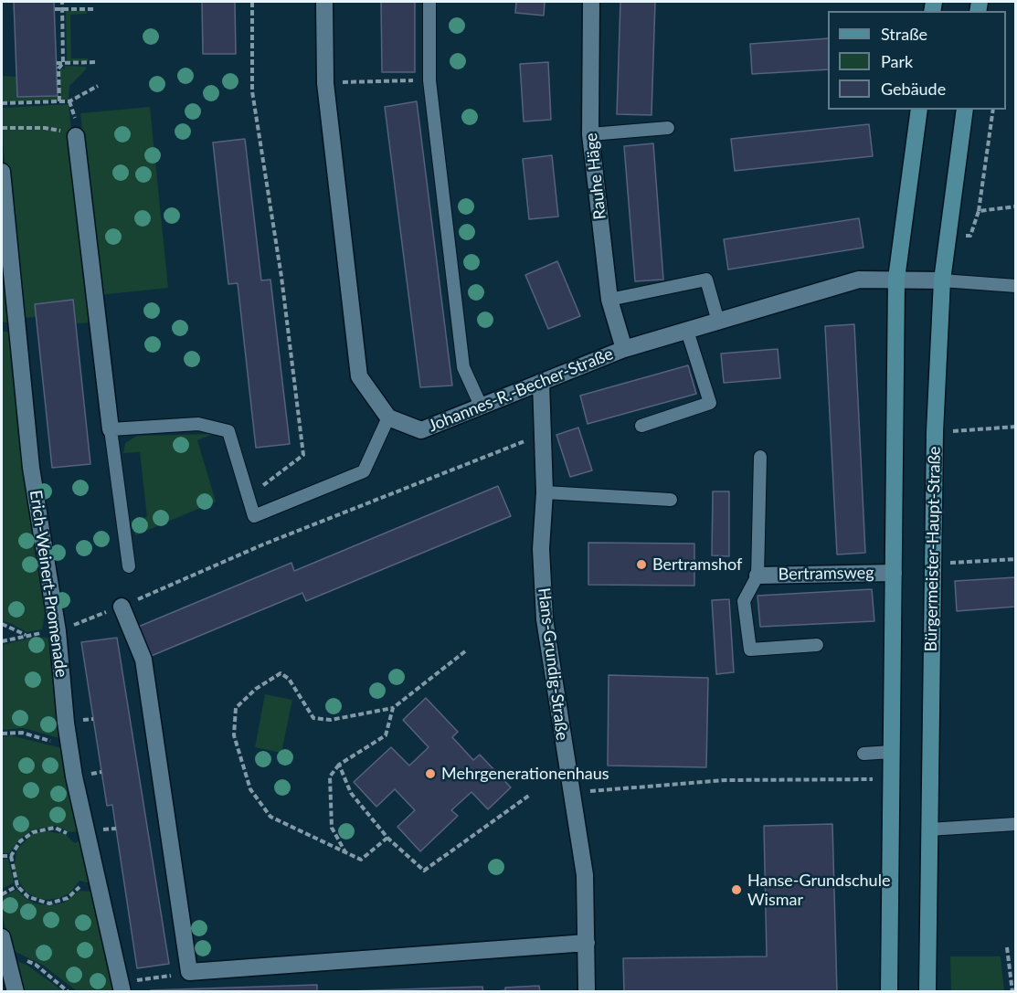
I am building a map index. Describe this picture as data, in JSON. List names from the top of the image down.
{
  "streets": {
    "street": [
      "Rauhe Häge",
      "Johannes-R.-Becher-Straße",
      "Bürgermeister-Haupt-Straße",
      "Bertramsweg",
      "Erich-Weinert-Promenade",
      "Hans-Grundig-Straße"
    ]
  },
  "crossings": [
    ["Rauhe Häge", "Johannes-R.-Becher-Straße"],
    ["Johannes-R.-Becher-Straße", "Bürgermeister-Haupt-Straße"],
    ["Johannes-R.-Becher-Straße", "Hans-Grundig-Straße"]
  ],
  "places": ["Bertramshof", "Mehrgenerationenhaus", "Hanse-Grundschule Wismar"],
  "legend": ["Straße", "Park", "Gebäude"]
}
